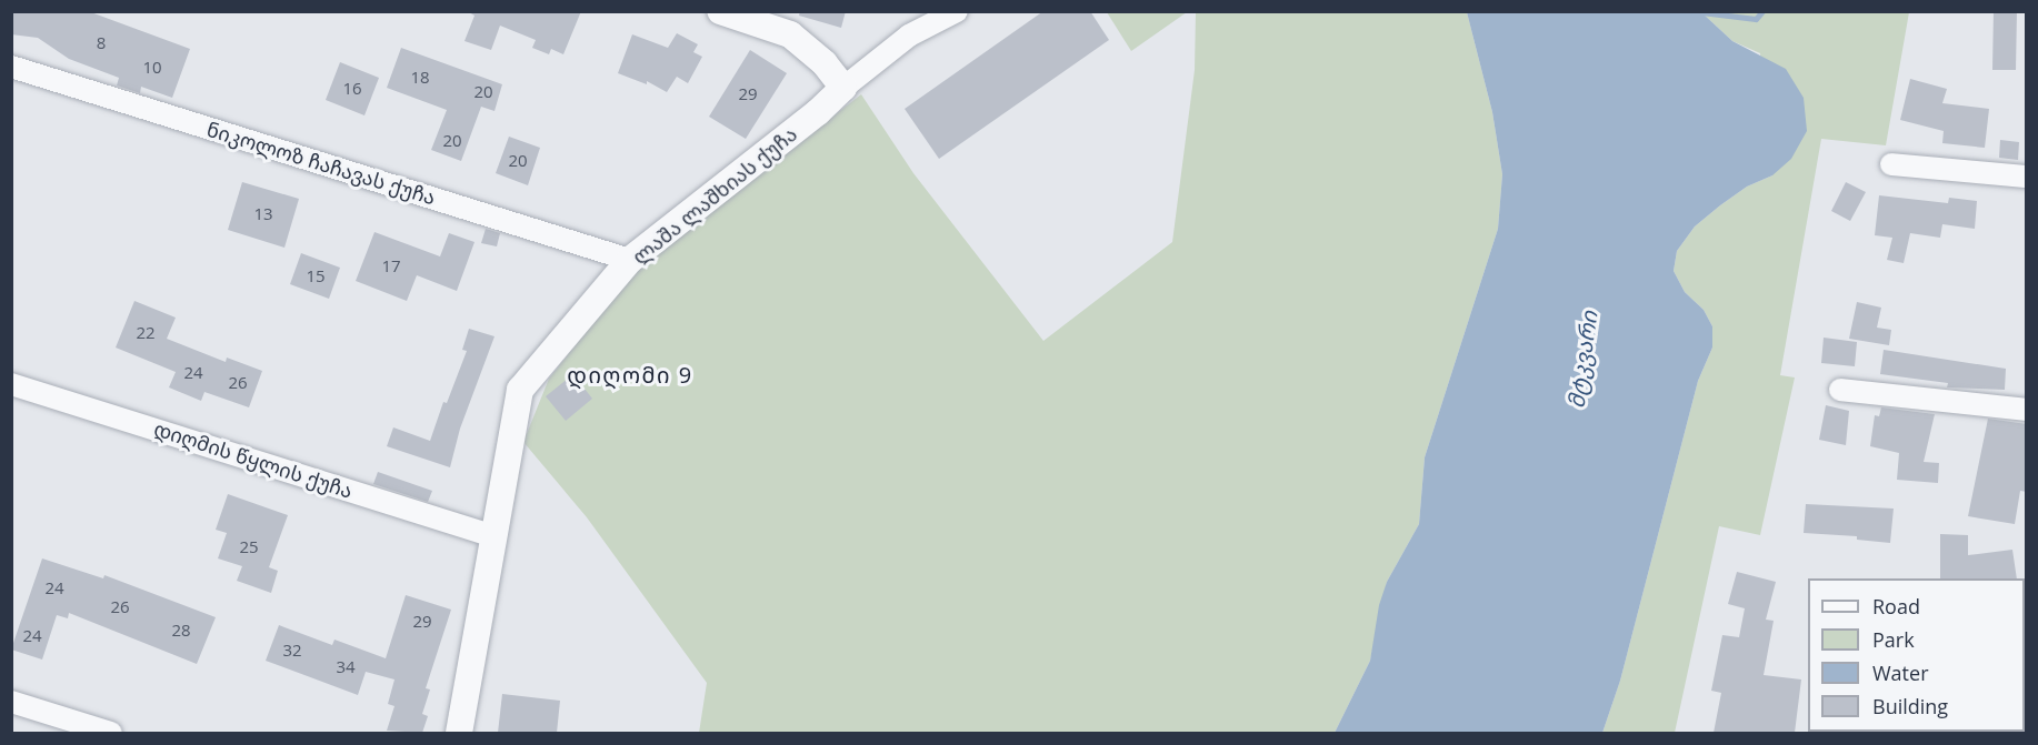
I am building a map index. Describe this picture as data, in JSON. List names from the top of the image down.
{
  "streets": {
    "street": ["ნიკოლოზ ჩაჩავას ქუჩა", "ლაშა ლაშხიას ქუჩა", "დიღმის წყლის ქუჩა"]
  },
  "crossings": [
    ["ნიკოლოზ ჩაჩავას ქუჩა", "ლაშა ლაშხიას ქუჩა"],
    ["ლაშა ლაშხიას ქუჩა", "დიღმის წყლის ქუჩა"]
  ],
  "districts": ["დიღომი 9"],
  "water": ["მტკვარი"],
  "house_numbers": [
    "8",
    "10",
    "18",
    "16",
    "20",
    "29",
    "20",
    "20",
    "13",
    "17",
    "15",
    "22",
    "24",
    "26",
    "25",
    "24",
    "26",
    "29",
    "28",
    "24",
    "32",
    "34"
  ],
  "legend": [
    "Road",
    "Park",
    "Water",
    "Building"
  ]
}
